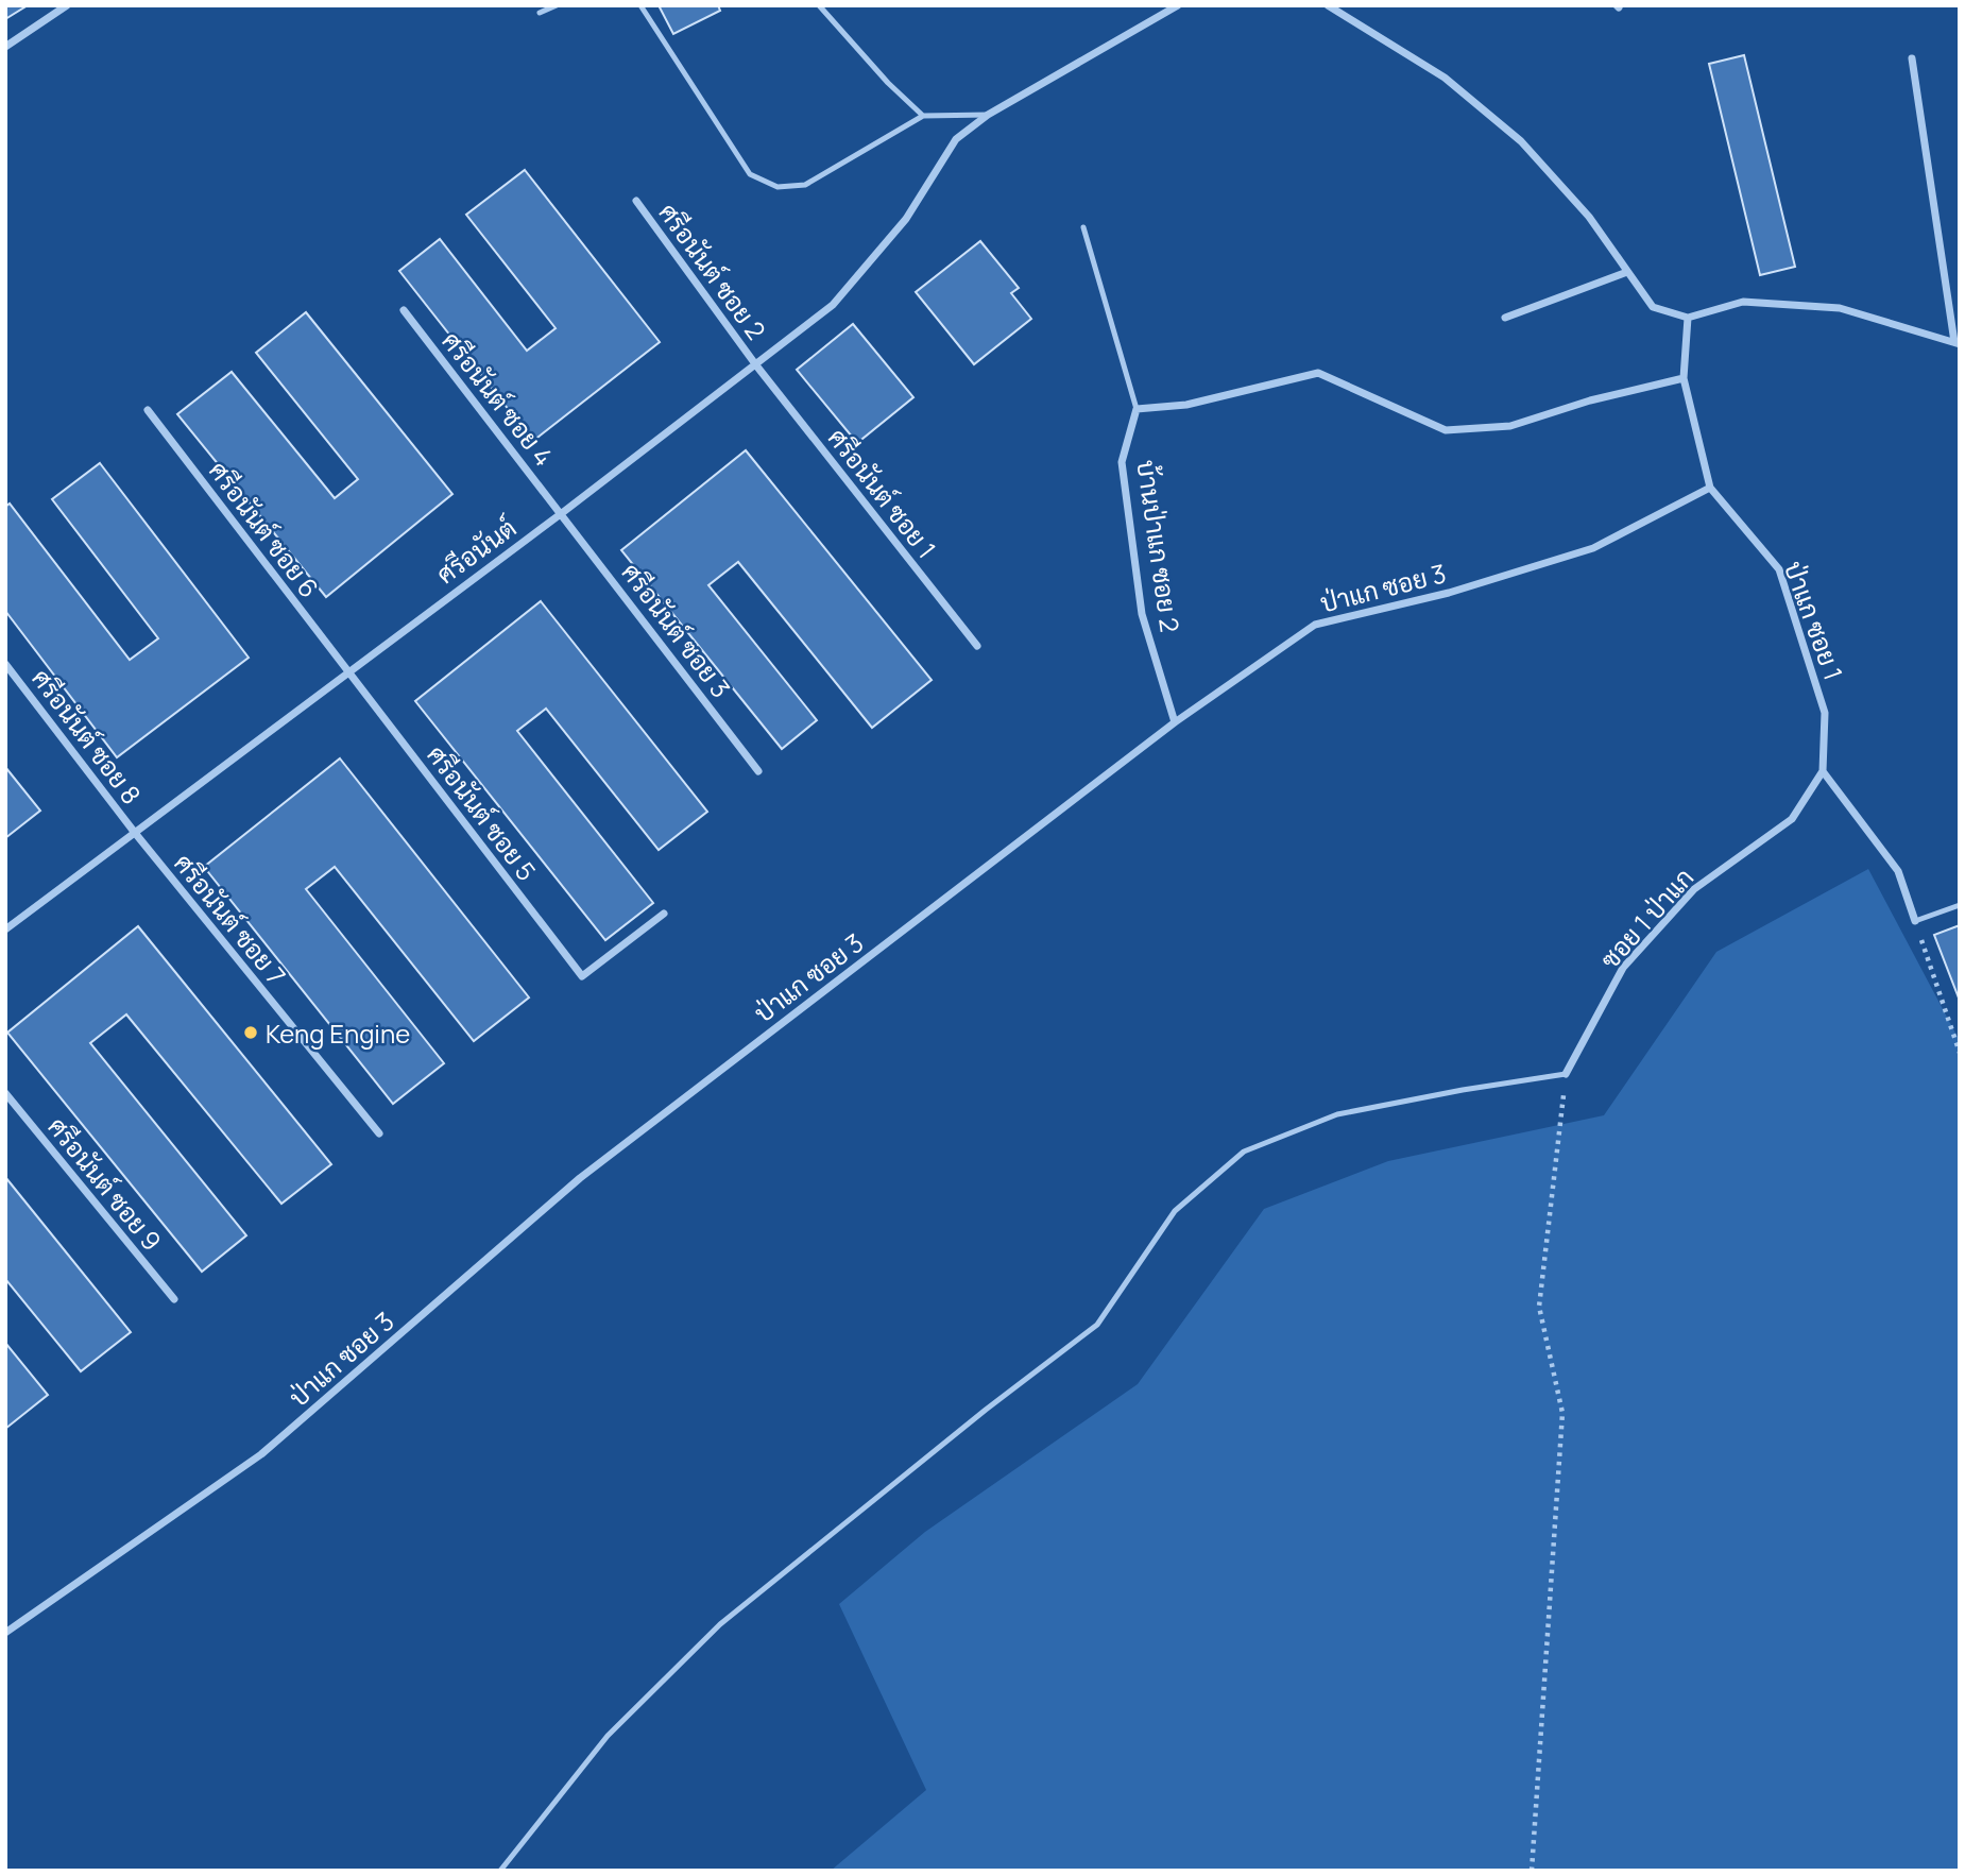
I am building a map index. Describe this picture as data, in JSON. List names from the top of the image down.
{
  "streets": {
    "street": [
      "ศรีอนันต์ ซอย 2",
      "ศรีอนันต์ ซอย 4",
      "ศรีอนันต์ ซอย 1",
      "ศรีอนันต์ ซอย 6",
      "บ้านป่าแก ซอย 2",
      "ศรีอนันต์",
      "ป่าแก ซอย 3",
      "ป่าแก ซอย 1",
      "ศรีอนันต์ ซอย 3",
      "ศรีอนันต์ ซอย 8",
      "ศรีอนันต์ ซอย 5",
      "ซอย 1 ป่าแก",
      "ศรีอนันต์ ซอย 7",
      "ศรีอนันต์ ซอย 9"
    ]
  },
  "crossings": [
    ["ศรีอนันต์ ซอย 2", "ศรีอนันต์ ซอย 1"],
    ["ศรีอนันต์ ซอย 2", "ศรีอนันต์"],
    ["ศรีอนันต์ ซอย 4", "ศรีอนันต์"],
    ["ศรีอนันต์ ซอย 4", "ศรีอนันต์ ซอย 3"],
    ["ศรีอนันต์ ซอย 1", "ศรีอนันต์"],
    ["ศรีอนันต์ ซอย 6", "ศรีอนันต์"],
    ["ศรีอนันต์ ซอย 6", "ศรีอนันต์ ซอย 5"],
    ["บ้านป่าแก ซอย 2", "ป่าแก ซอย 3"],
    ["ศรีอนันต์", "ศรีอนันต์ ซอย 3"],
    ["ศรีอนันต์", "ศรีอนันต์ ซอย 8"],
    ["ศรีอนันต์", "ศรีอนันต์ ซอย 5"],
    ["ศรีอนันต์", "ศรีอนันต์ ซอย 7"],
    ["ป่าแก ซอย 3", "ป่าแก ซอย 1"],
    ["ป่าแก ซอย 1", "ซอย 1 ป่าแก"],
    ["ศรีอนันต์ ซอย 8", "ศรีอนันต์ ซอย 7"]
  ],
  "places": ["Keng Engine"]
}
